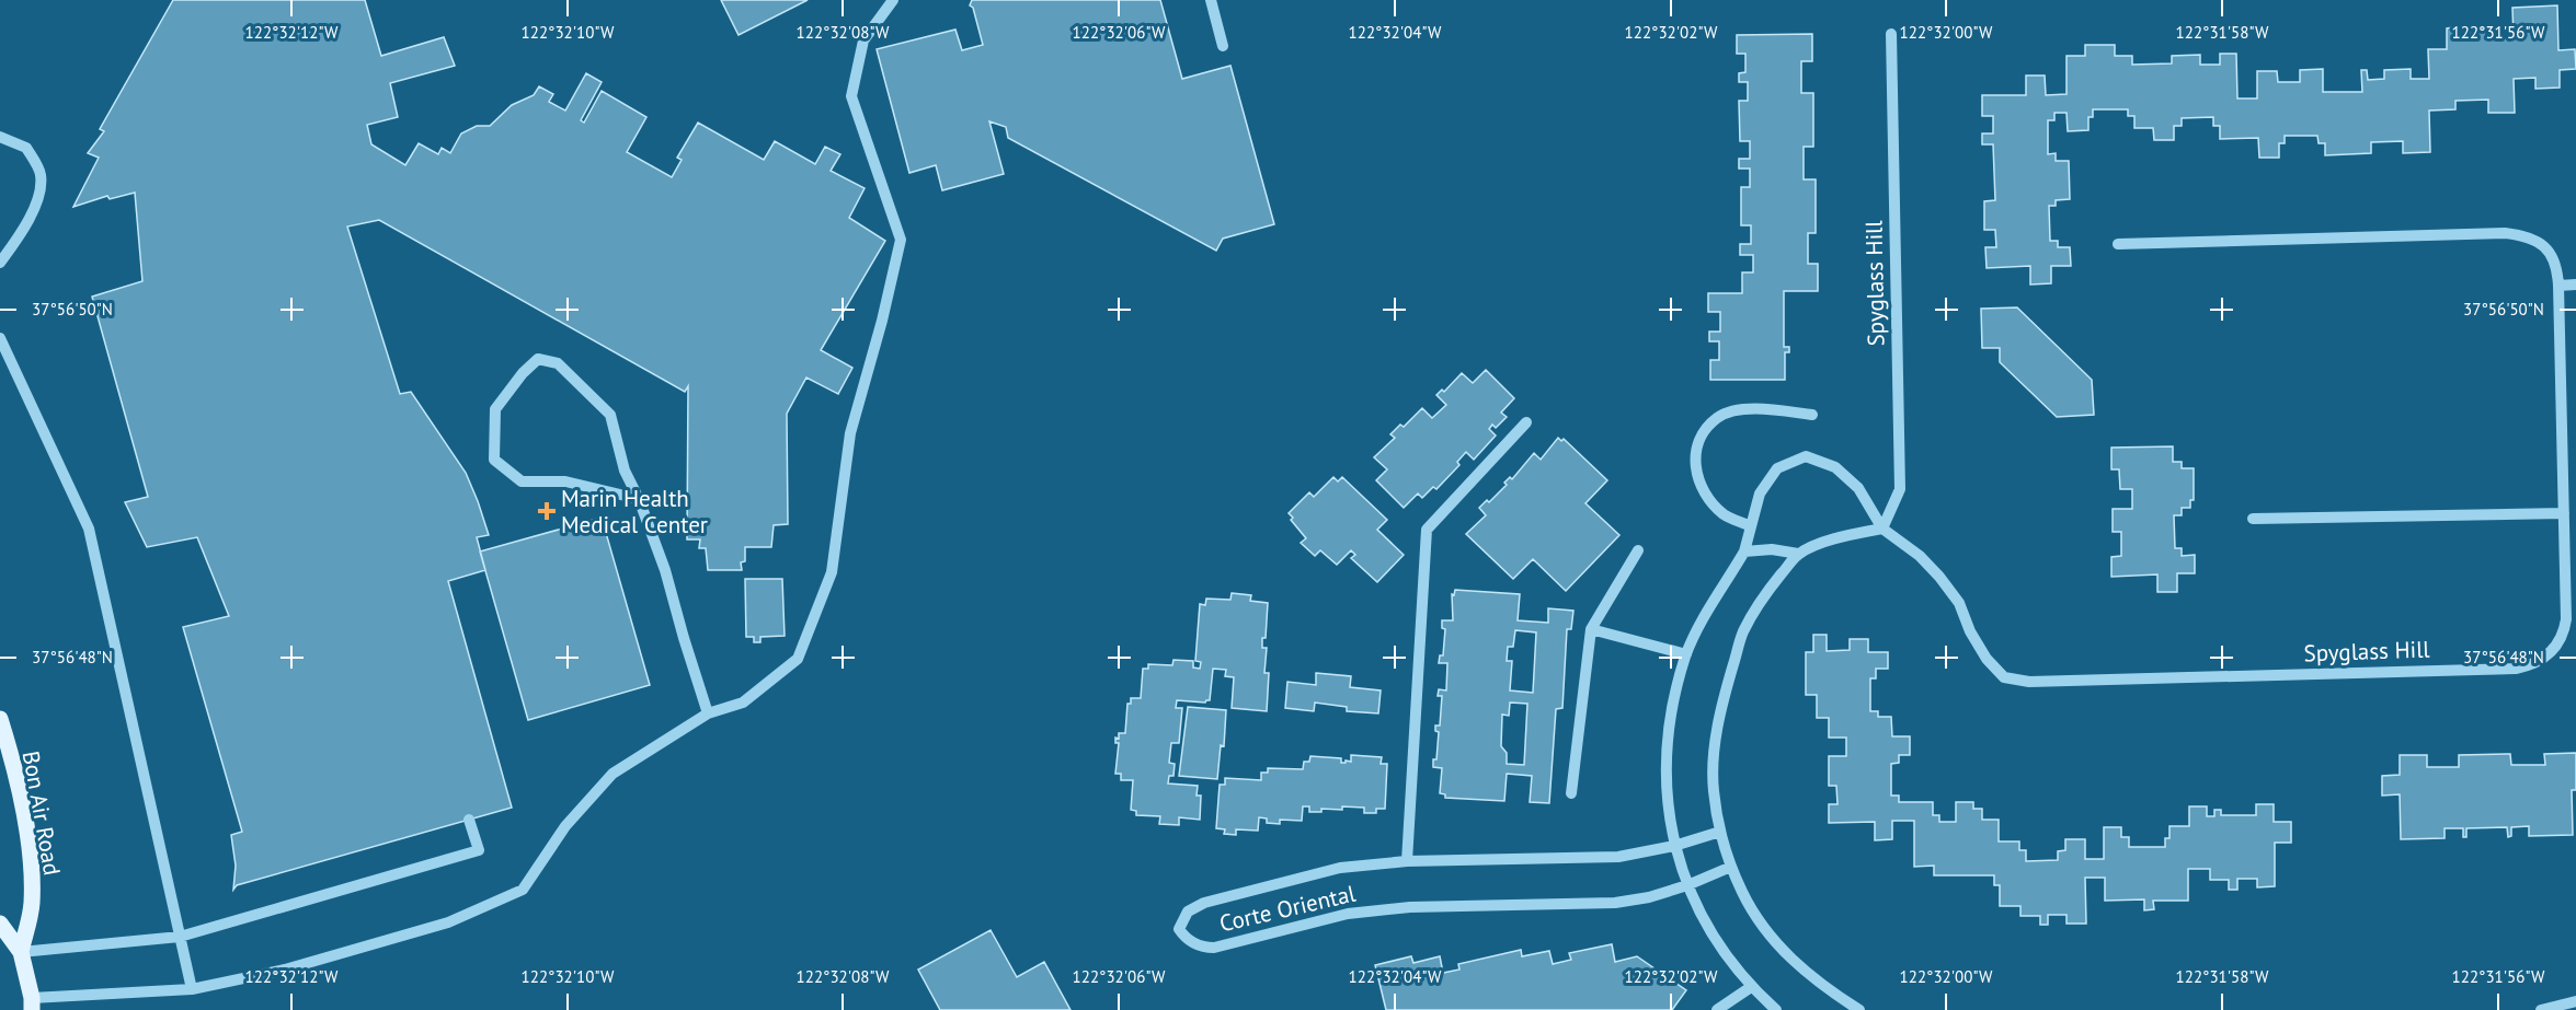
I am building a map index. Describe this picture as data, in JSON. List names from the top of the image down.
{
  "streets": {
    "main road": ["Bon Air Road"],
    "street": ["Spyglass Hill", "Corte Oriental"]
  },
  "places": {
    "health": ["Marin Health Medical Center"]
  },
  "coordinates": [
    "122°32'12\"W",
    "122°32'10\"W",
    "122°32'08\"W",
    "122°32'06\"W",
    "122°32'04\"W",
    "122°32'02\"W",
    "122°32'00\"W",
    "122°31'58\"W",
    "122°31'56\"W",
    "37°56'50\"N",
    "37°56'48\"N"
  ]
}
